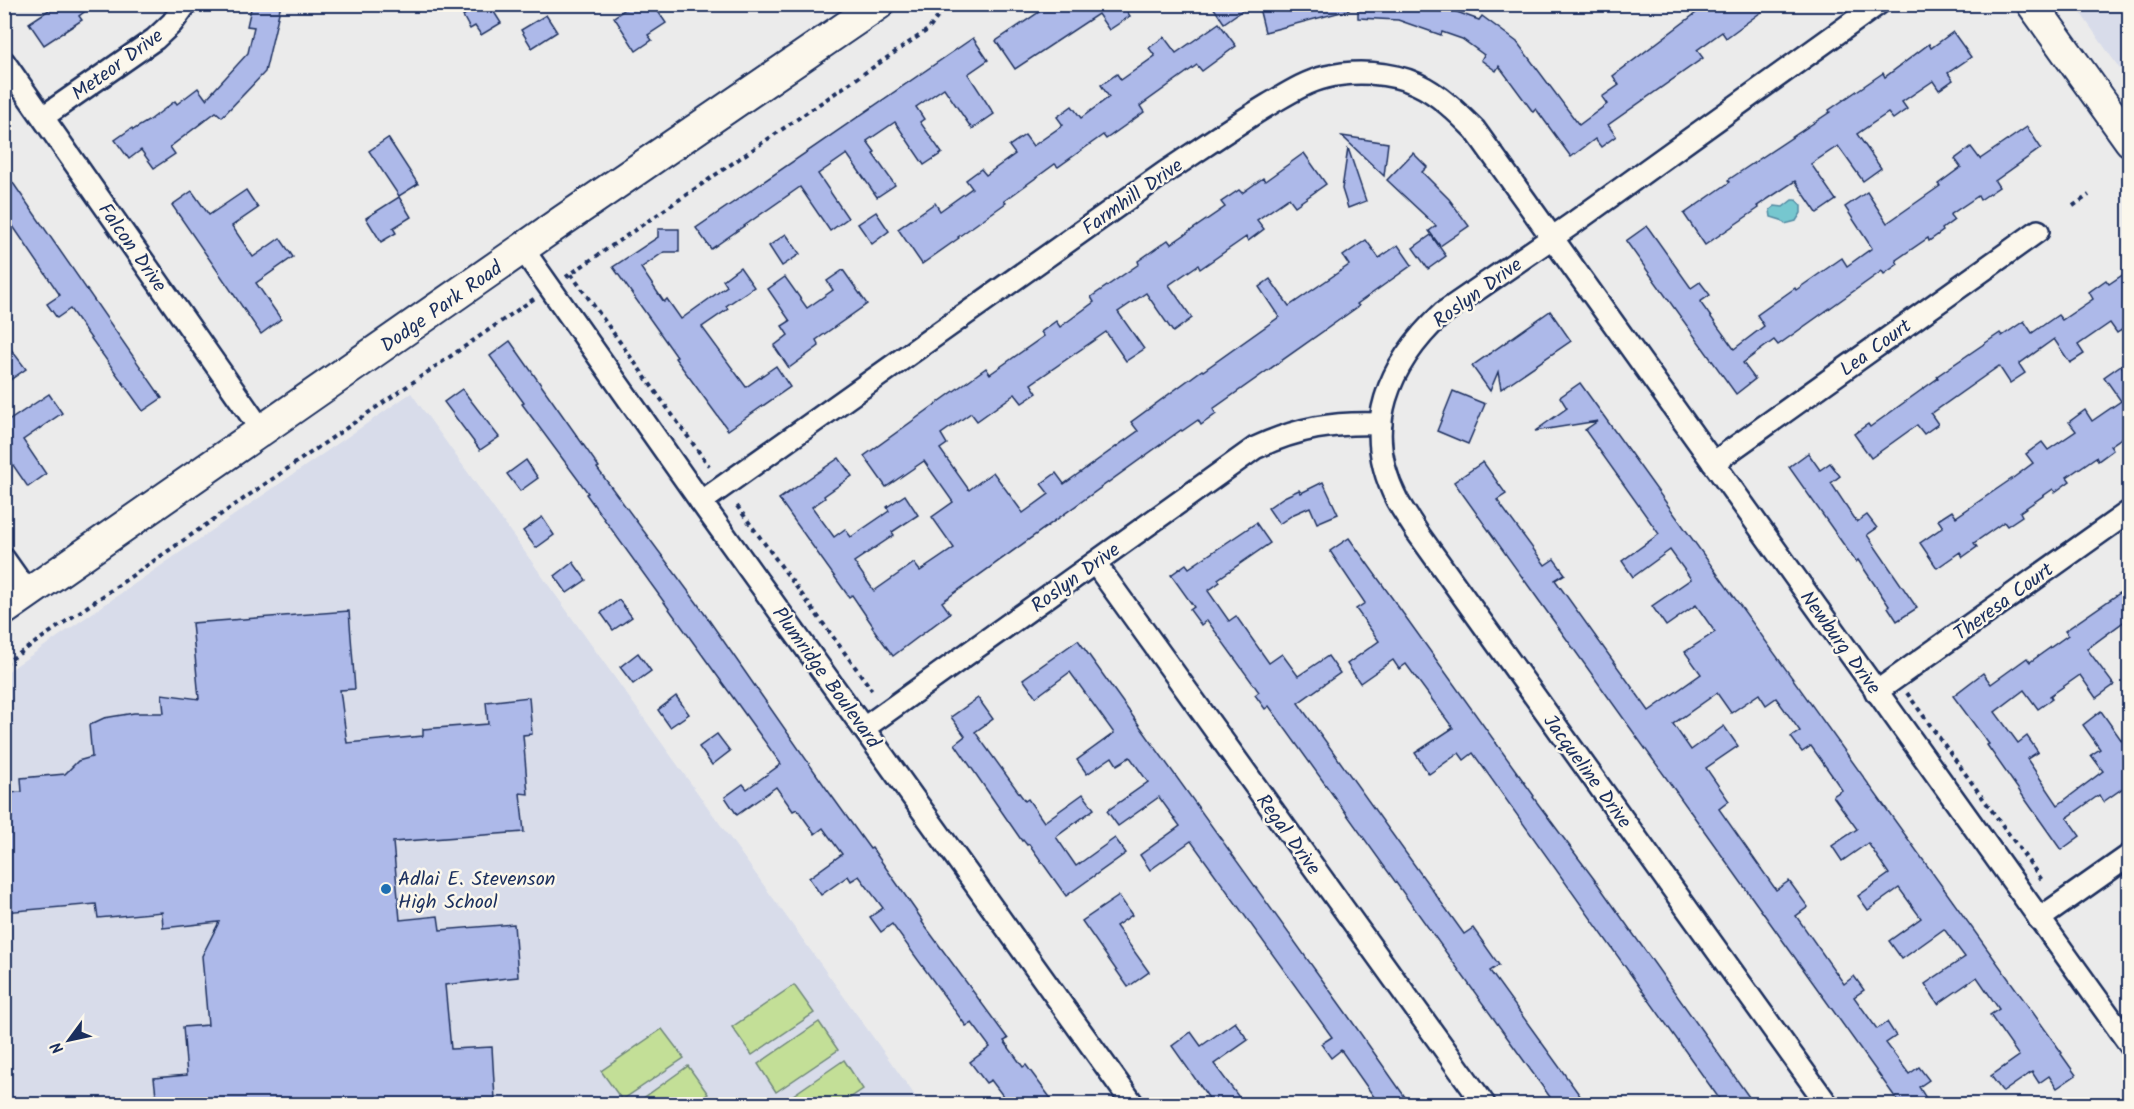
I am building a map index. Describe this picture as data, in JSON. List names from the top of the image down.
{
  "streets": {
    "street": [
      "Meteor Drive",
      "Farmhill Drive",
      "Falcon Drive",
      "Roslyn Drive",
      "Dodge Park Road",
      "Lea Court",
      "Theresa Court",
      "Newburg Drive",
      "Plumridge Boulevard",
      "Jacqueline Drive",
      "Regal Drive"
    ]
  },
  "crossings": [
    ["Meteor Drive", "Falcon Drive"],
    ["Farmhill Drive", "Roslyn Drive"],
    ["Farmhill Drive", "Newburg Drive"],
    ["Farmhill Drive", "Plumridge Boulevard"],
    ["Falcon Drive", "Dodge Park Road"],
    ["Roslyn Drive", "Newburg Drive"],
    ["Roslyn Drive", "Plumridge Boulevard"],
    ["Roslyn Drive", "Jacqueline Drive"],
    ["Roslyn Drive", "Regal Drive"],
    ["Dodge Park Road", "Plumridge Boulevard"],
    ["Lea Court", "Newburg Drive"],
    ["Theresa Court", "Newburg Drive"]
  ],
  "places": ["Adlai E. Stevenson High School"],
  "north": "bottom left"
}
